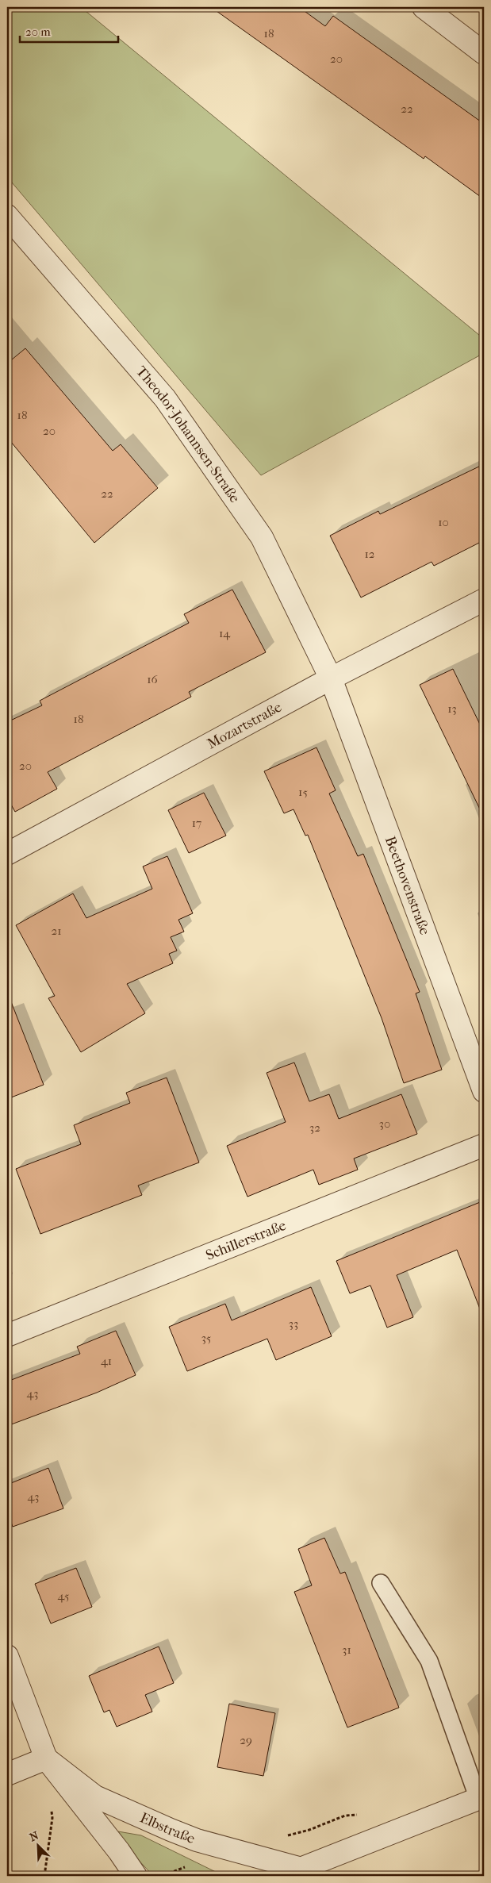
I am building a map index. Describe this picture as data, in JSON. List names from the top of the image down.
{
  "streets": {
    "street": [
      "Theodor-Johannsen-Straße",
      "Mozartstraße",
      "Beethovenstraße",
      "Schillerstraße",
      "Elbstraße"
    ]
  },
  "crossings": [
    ["Theodor-Johannsen-Straße", "Mozartstraße"],
    ["Theodor-Johannsen-Straße", "Beethovenstraße"],
    ["Mozartstraße", "Beethovenstraße"]
  ],
  "house_numbers": [
    "18",
    "20",
    "22",
    "18",
    "20",
    "22",
    "10",
    "12",
    "14",
    "16",
    "13",
    "18",
    "20",
    "15",
    "17",
    "21",
    "30",
    "32",
    "33",
    "35",
    "41",
    "43",
    "43",
    "45",
    "31",
    "29"
  ],
  "scale_bar": "20 m",
  "north": "top left"
}
